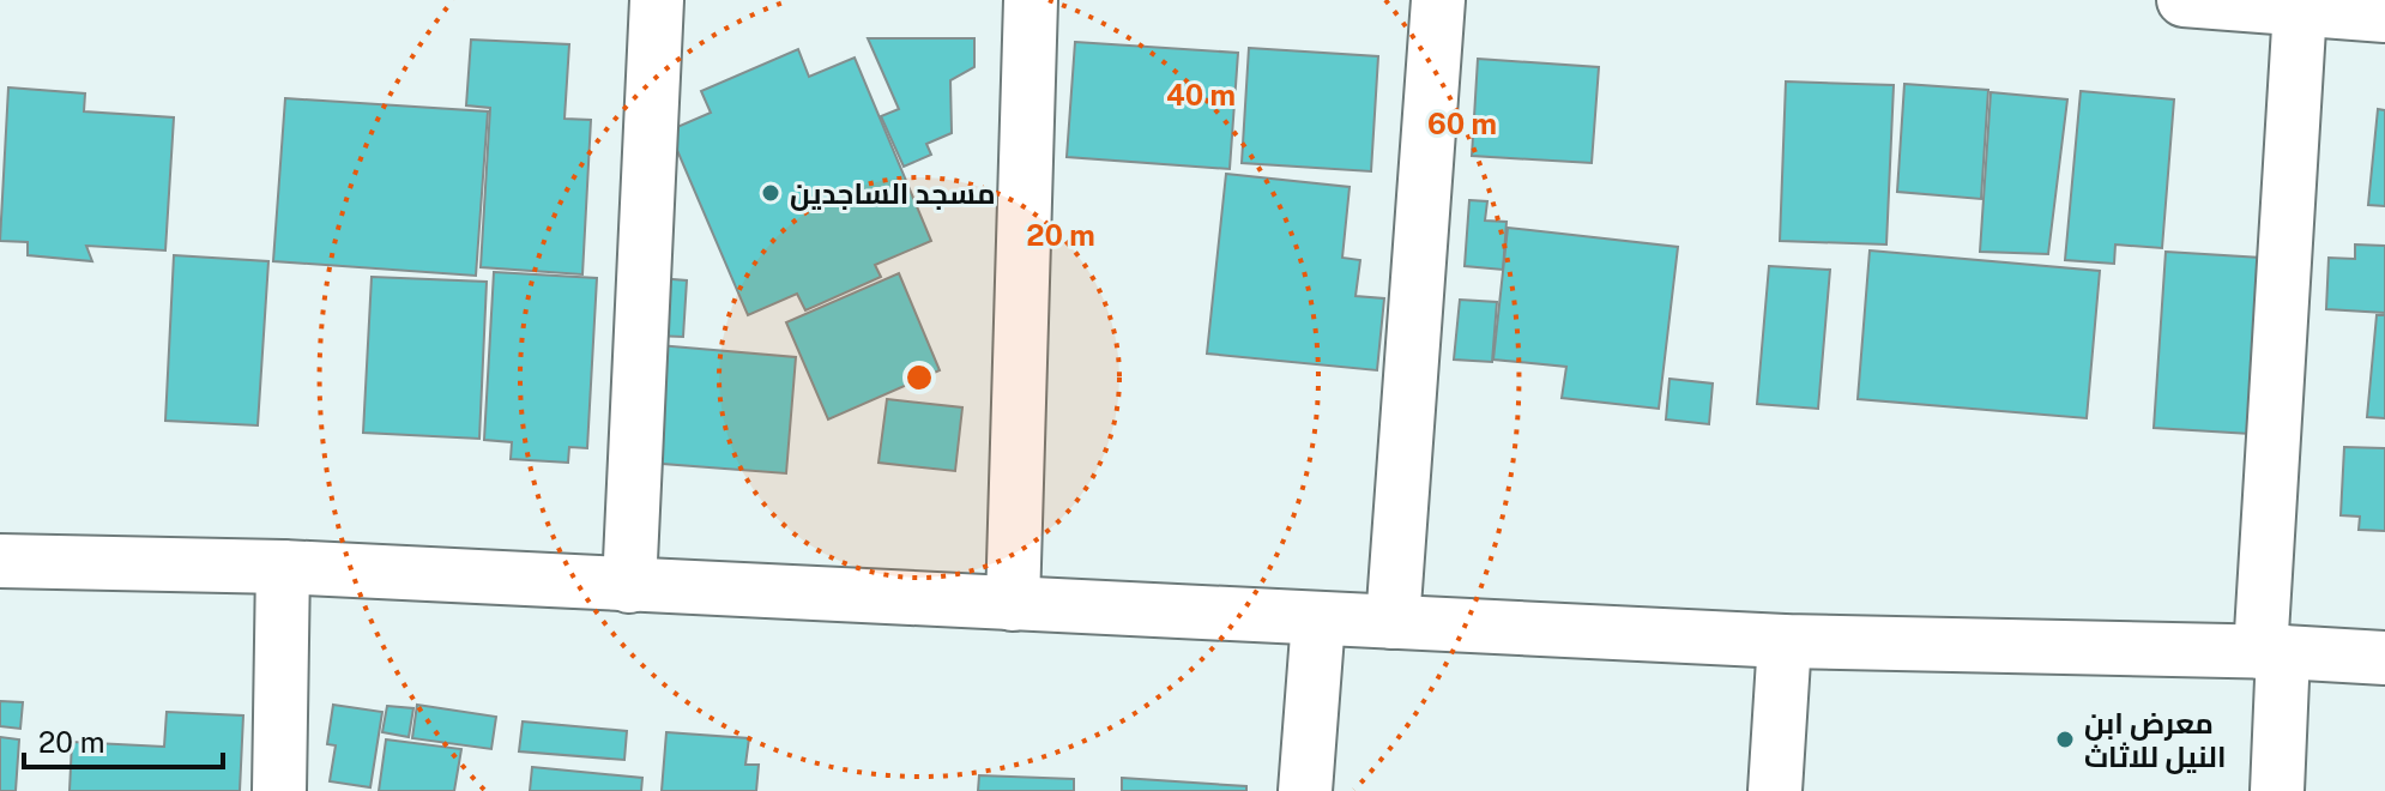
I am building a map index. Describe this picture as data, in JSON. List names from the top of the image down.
{
  "places": ["مسجد الساجدين", "معرض ابن النيل للاثاث"],
  "scale_bar": "20 m",
  "rings": ["40 m", "60 m", "20 m"]
}
